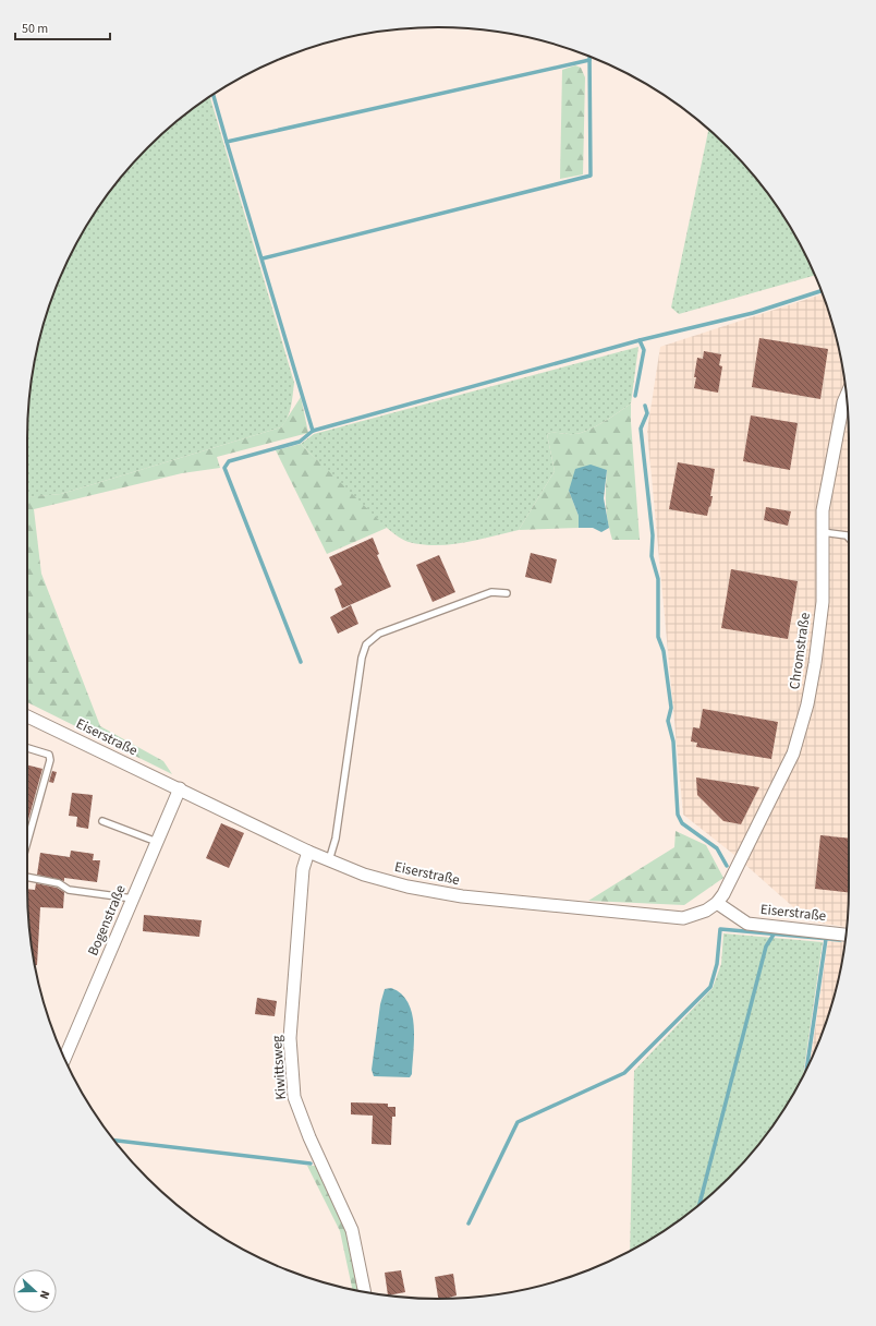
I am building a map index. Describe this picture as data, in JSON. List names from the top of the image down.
{
  "streets": {
    "street": [
      "Chromstraße",
      "Eiserstraße",
      "Bogenstraße",
      "Kiwittsweg"
    ]
  },
  "crossings": [
    ["Chromstraße", "Eiserstraße"],
    ["Eiserstraße", "Bogenstraße"],
    ["Eiserstraße", "Kiwittsweg"]
  ],
  "scale_bar": "50 m",
  "north": "right"
}
